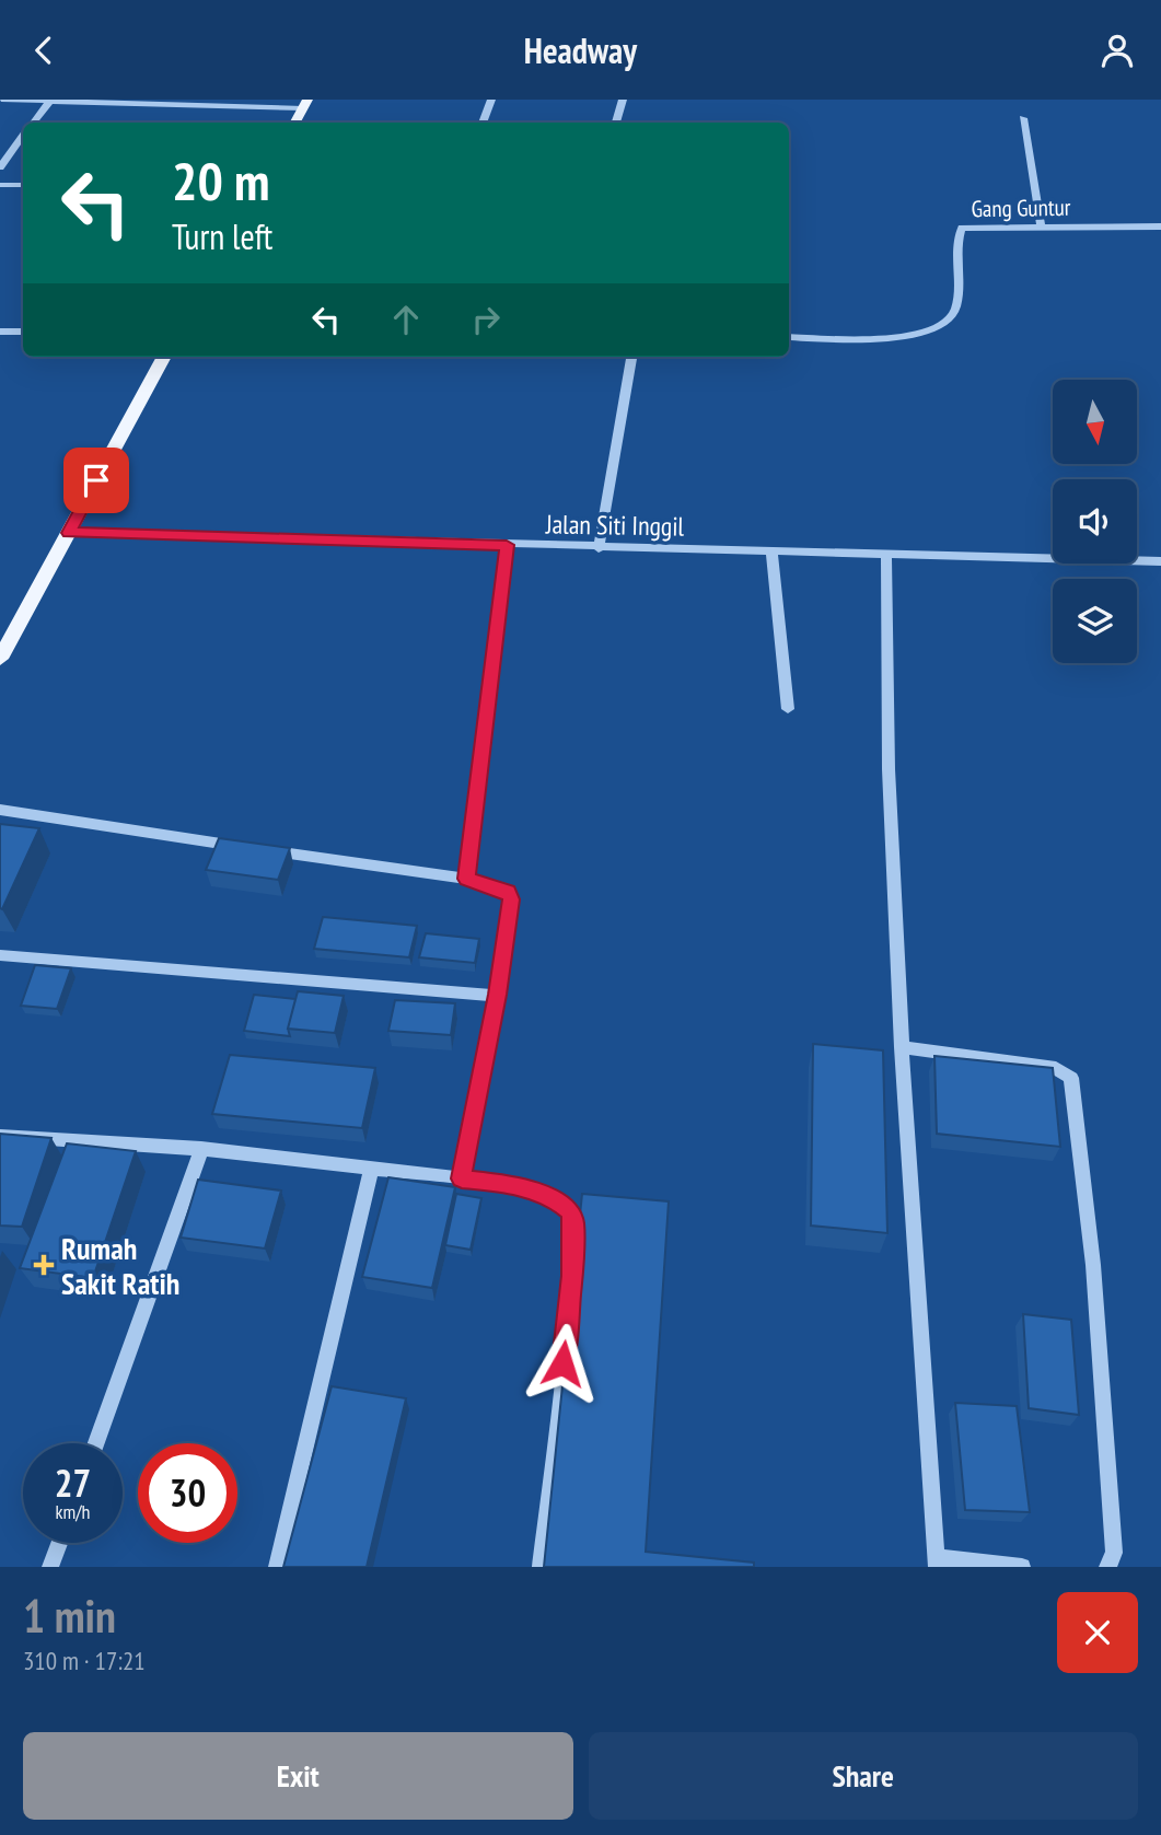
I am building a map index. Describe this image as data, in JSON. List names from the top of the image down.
{
  "streets": {
    "street": ["Gang Guntur", "Jalan Siti Inggil"]
  },
  "places": {
    "health": ["Rumah Sakit Ratih"]
  },
  "north": "bottom",
  "page": {
    "header": "Headway",
    "turn": ["20 m", "Turn left"],
    "speed": "27 km/h",
    "limit": "30",
    "heading": ["1 min", "310 m · 17:21"],
    "buttons": ["Exit", "Share"]
  }
}
